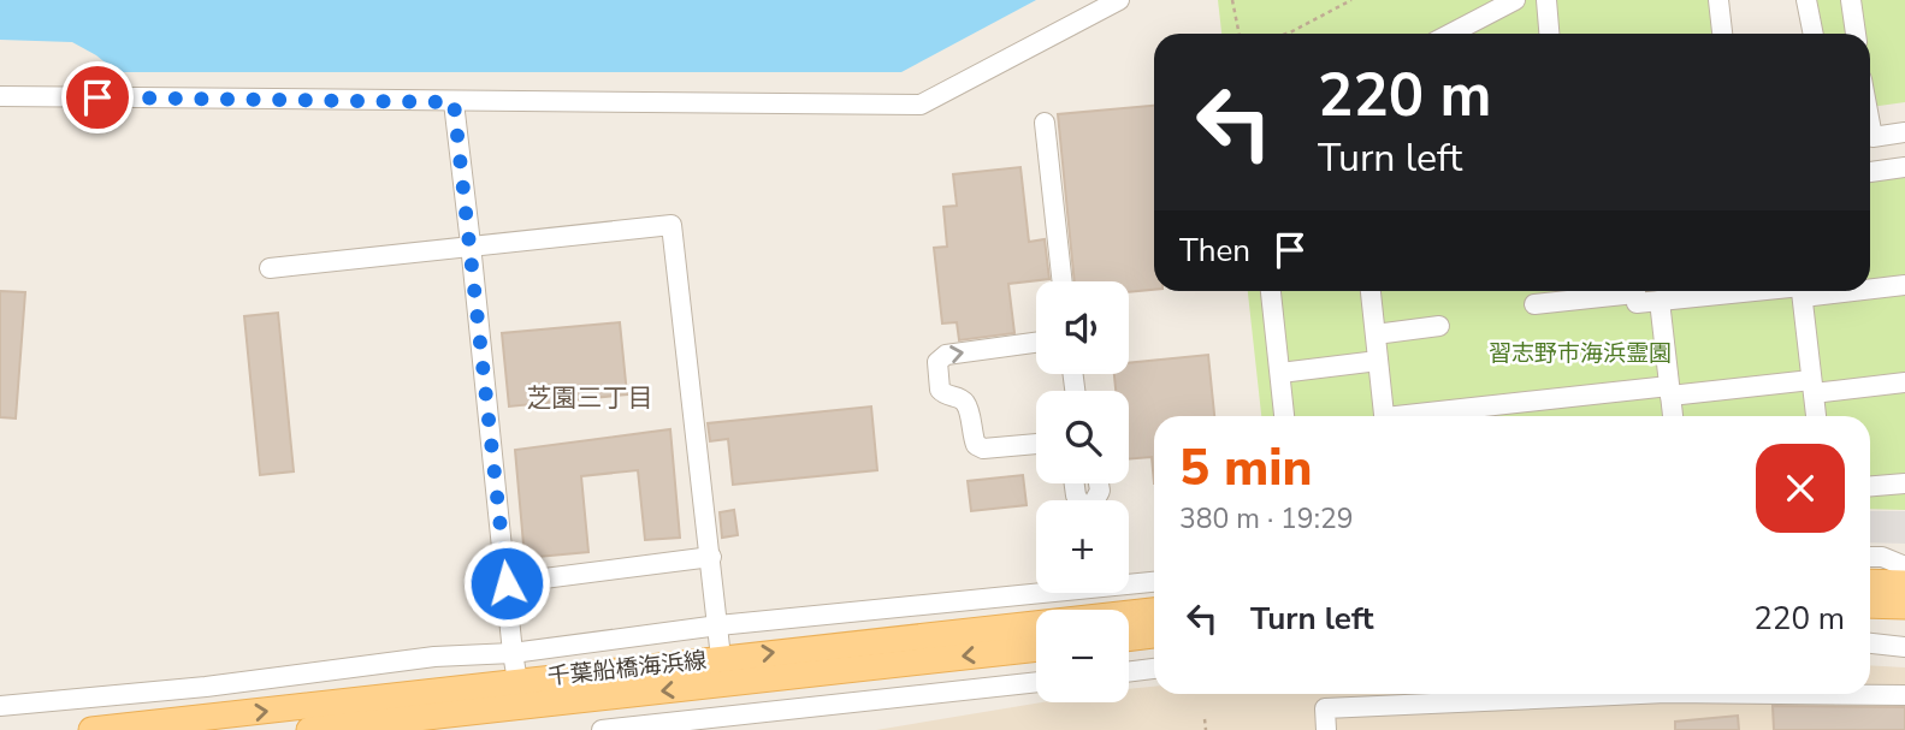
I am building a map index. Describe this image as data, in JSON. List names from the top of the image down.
{
  "streets": {
    "main road": ["千葉船橋海浜線"]
  },
  "districts": ["芝園三丁目"],
  "parks": ["習志野市海浜霊園"],
  "page": {
    "turn": ["220 m", "Turn left"],
    "then": "Then",
    "map_buttons": ["+", "−"],
    "heading": ["5 min", "380 m · 19:29"],
    "list": [
      {
        "name": "Turn left",
        "value": "220 m"
      }
    ]
  }
}
